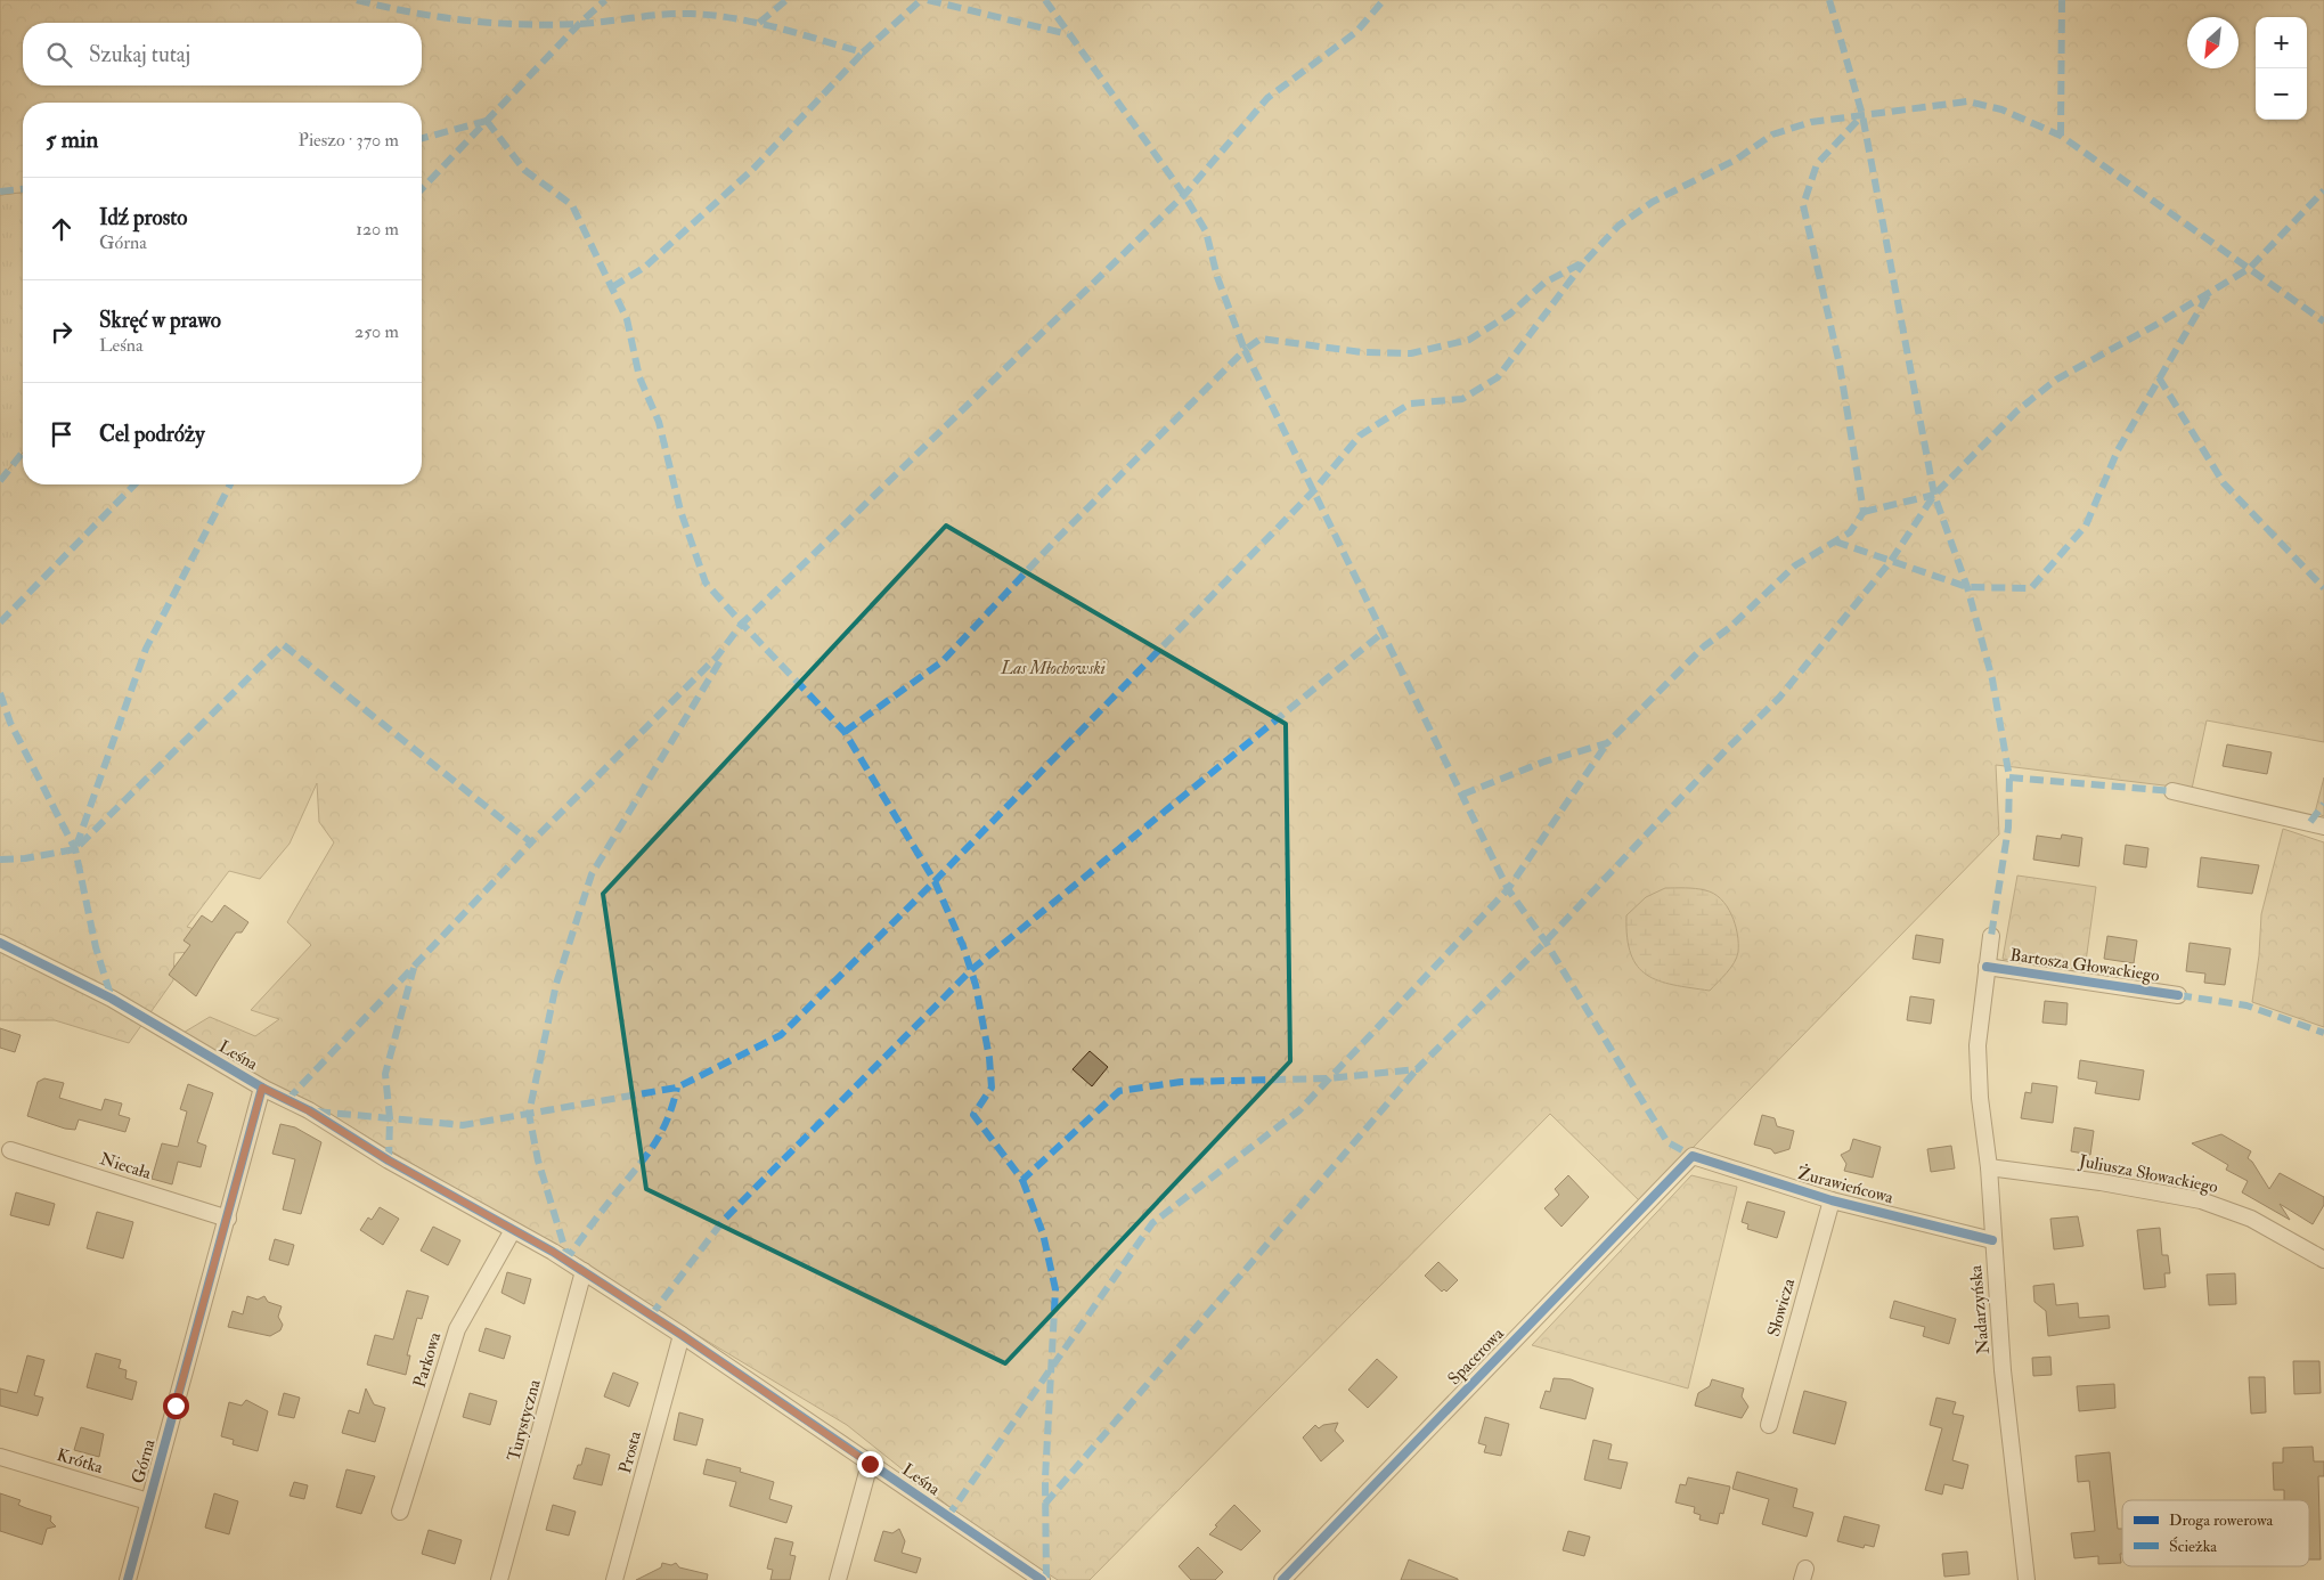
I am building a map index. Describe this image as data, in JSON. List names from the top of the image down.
{
  "streets": {
    "street": [
      "Bartosza Głowackiego",
      "Leśna",
      "Niecała",
      "Juliusza Słowackiego",
      "Żurawieńcowa",
      "Słowicza",
      "Nadarzyńska",
      "Spacerowa",
      "Parkowa",
      "Turystyczna",
      "Prosta",
      "Krótka",
      "Górna"
    ]
  },
  "crossings": [
    ["Bartosza Głowackiego", "Nadarzyńska"],
    ["Leśna", "Parkowa"],
    ["Leśna", "Turystyczna"],
    ["Leśna", "Prosta"],
    ["Leśna", "Górna"],
    ["Niecała", "Górna"],
    ["Juliusza Słowackiego", "Nadarzyńska"],
    ["Żurawieńcowa", "Słowicza"],
    ["Żurawieńcowa", "Nadarzyńska"],
    ["Żurawieńcowa", "Spacerowa"],
    ["Krótka", "Górna"]
  ],
  "parks": ["Las Młochowski"],
  "legend": ["Droga rowerowa", "Ścieżka"],
  "north": "bottom left",
  "page": {
    "map_buttons": ["+", "−"],
    "search": "Szukaj tutaj",
    "heading": ["5 min", "Pieszo · 370 m"],
    "list": [
      ["Idź prosto", "Górna", "120 m"],
      ["Skręć w prawo", "Leśna", "250 m"],
      "Cel podróży"
    ]
  }
}
